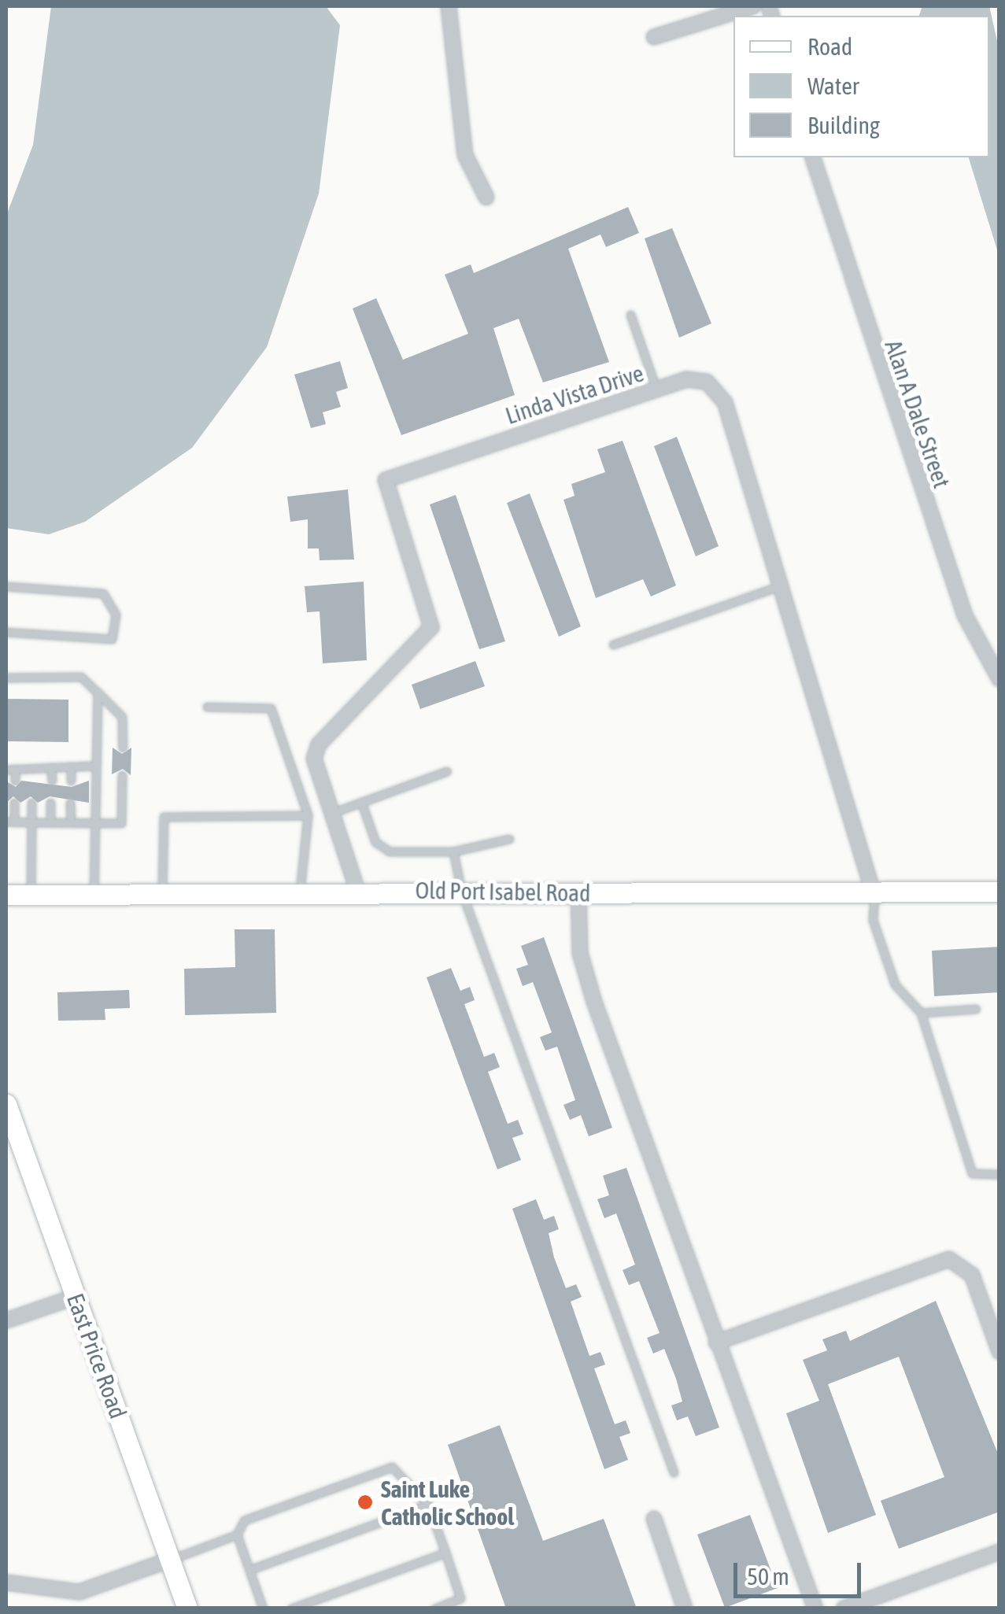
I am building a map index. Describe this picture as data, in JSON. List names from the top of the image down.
{
  "streets": {
    "street": [
      "Linda Vista Drive",
      "Alan A Dale Street",
      "Old Port Isabel Road",
      "East Price Road"
    ]
  },
  "crossings": [
    ["Linda Vista Drive", "Old Port Isabel Road"]
  ],
  "places": ["Saint Luke Catholic School"],
  "legend": ["Road", "Water", "Building"],
  "scale_bar": "50 m"
}
